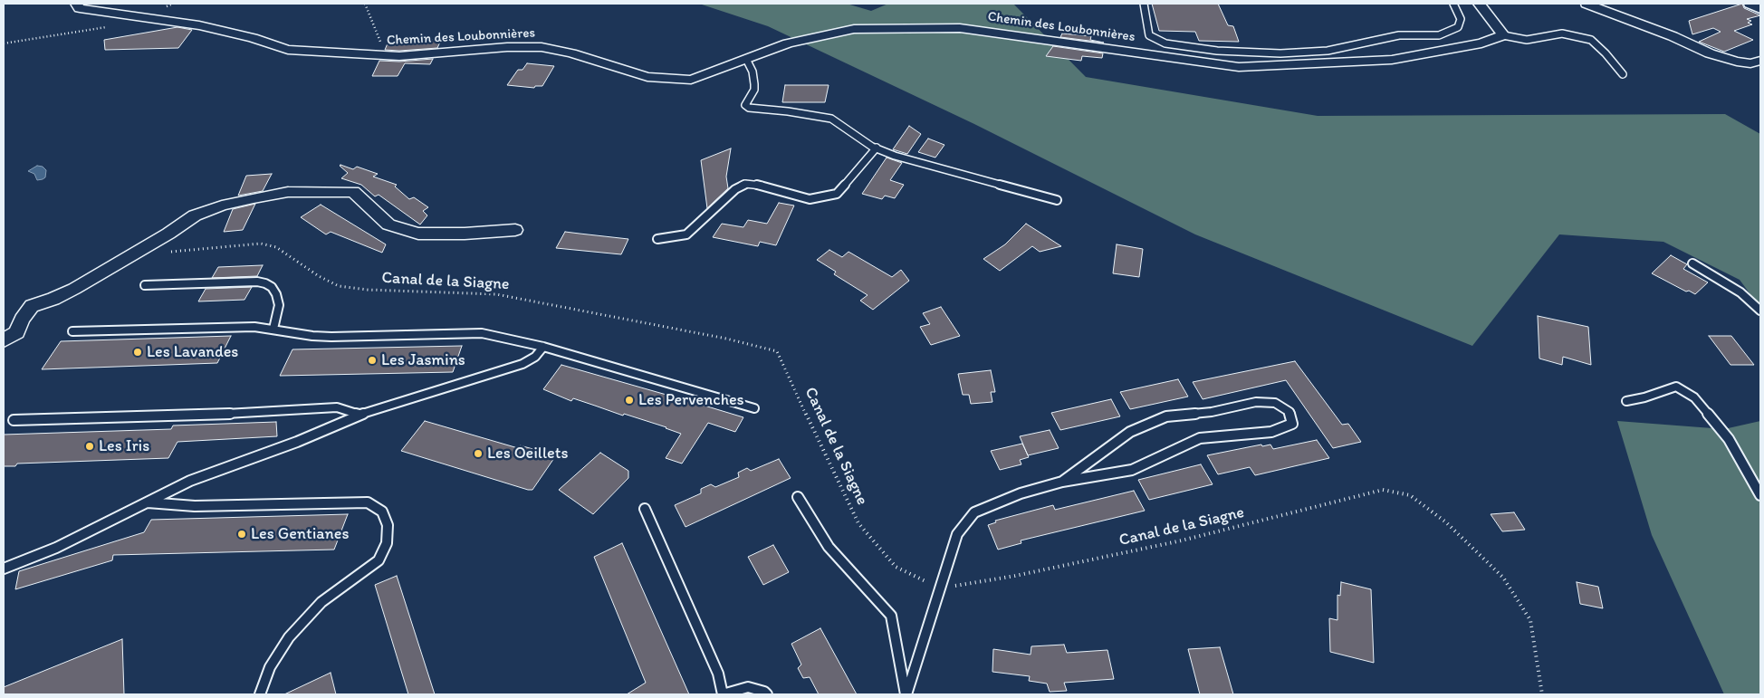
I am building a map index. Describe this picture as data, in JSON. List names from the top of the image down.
{
  "streets": {
    "street": ["Chemin des Loubonnières"],
    "path": ["Canal de la Siagne"]
  },
  "places": [
    "Les Lavandes",
    "Les Jasmins",
    "Les Pervenches",
    "Les Iris",
    "Les Oeillets",
    "Les Gentianes"
  ]
}
